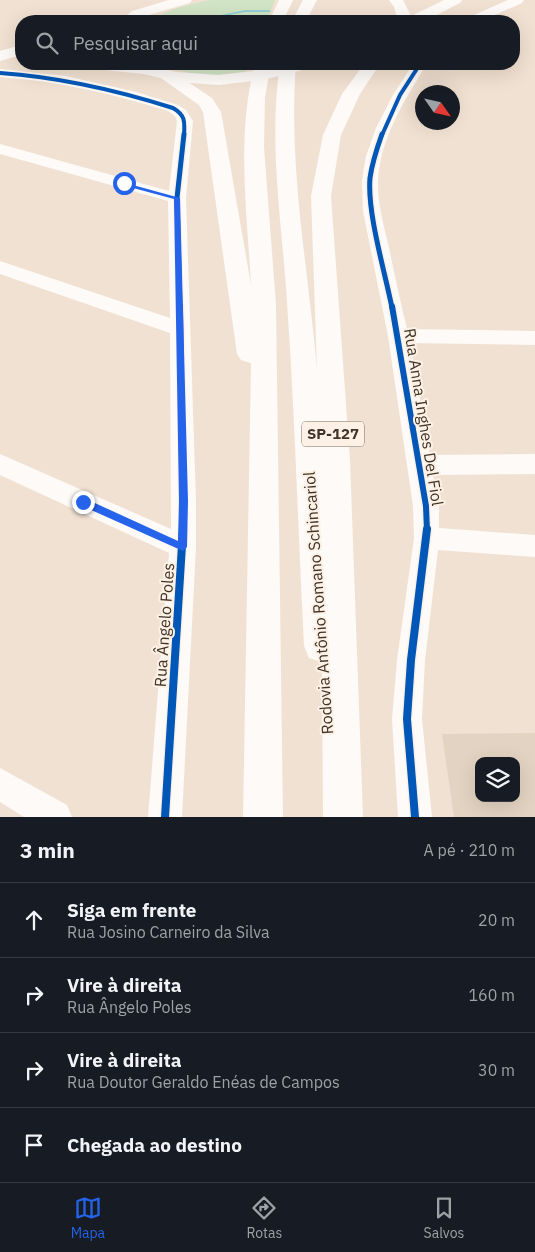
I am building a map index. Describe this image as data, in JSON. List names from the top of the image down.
{
  "streets": {
    "main road": ["SP-127", "Rodovia Antônio Romano Schincariol"],
    "street": ["Rua Anna Inghes Del Fiol", "Rua Ângelo Poles"]
  },
  "north": "bottom right",
  "page": {
    "search": "Pesquisar aqui",
    "heading": ["3 min", "A pé · 210 m"],
    "list": [
      ["Siga em frente", "Rua Josino Carneiro da Silva", "20 m"],
      ["Vire à direita", "Rua Ângelo Poles", "160 m"],
      ["Vire à direita", "Rua Doutor Geraldo Enéas de Campos", "30 m"],
      "Chegada ao destino"
    ],
    "nav": ["Mapa", "Rotas", "Salvos"]
  }
}
